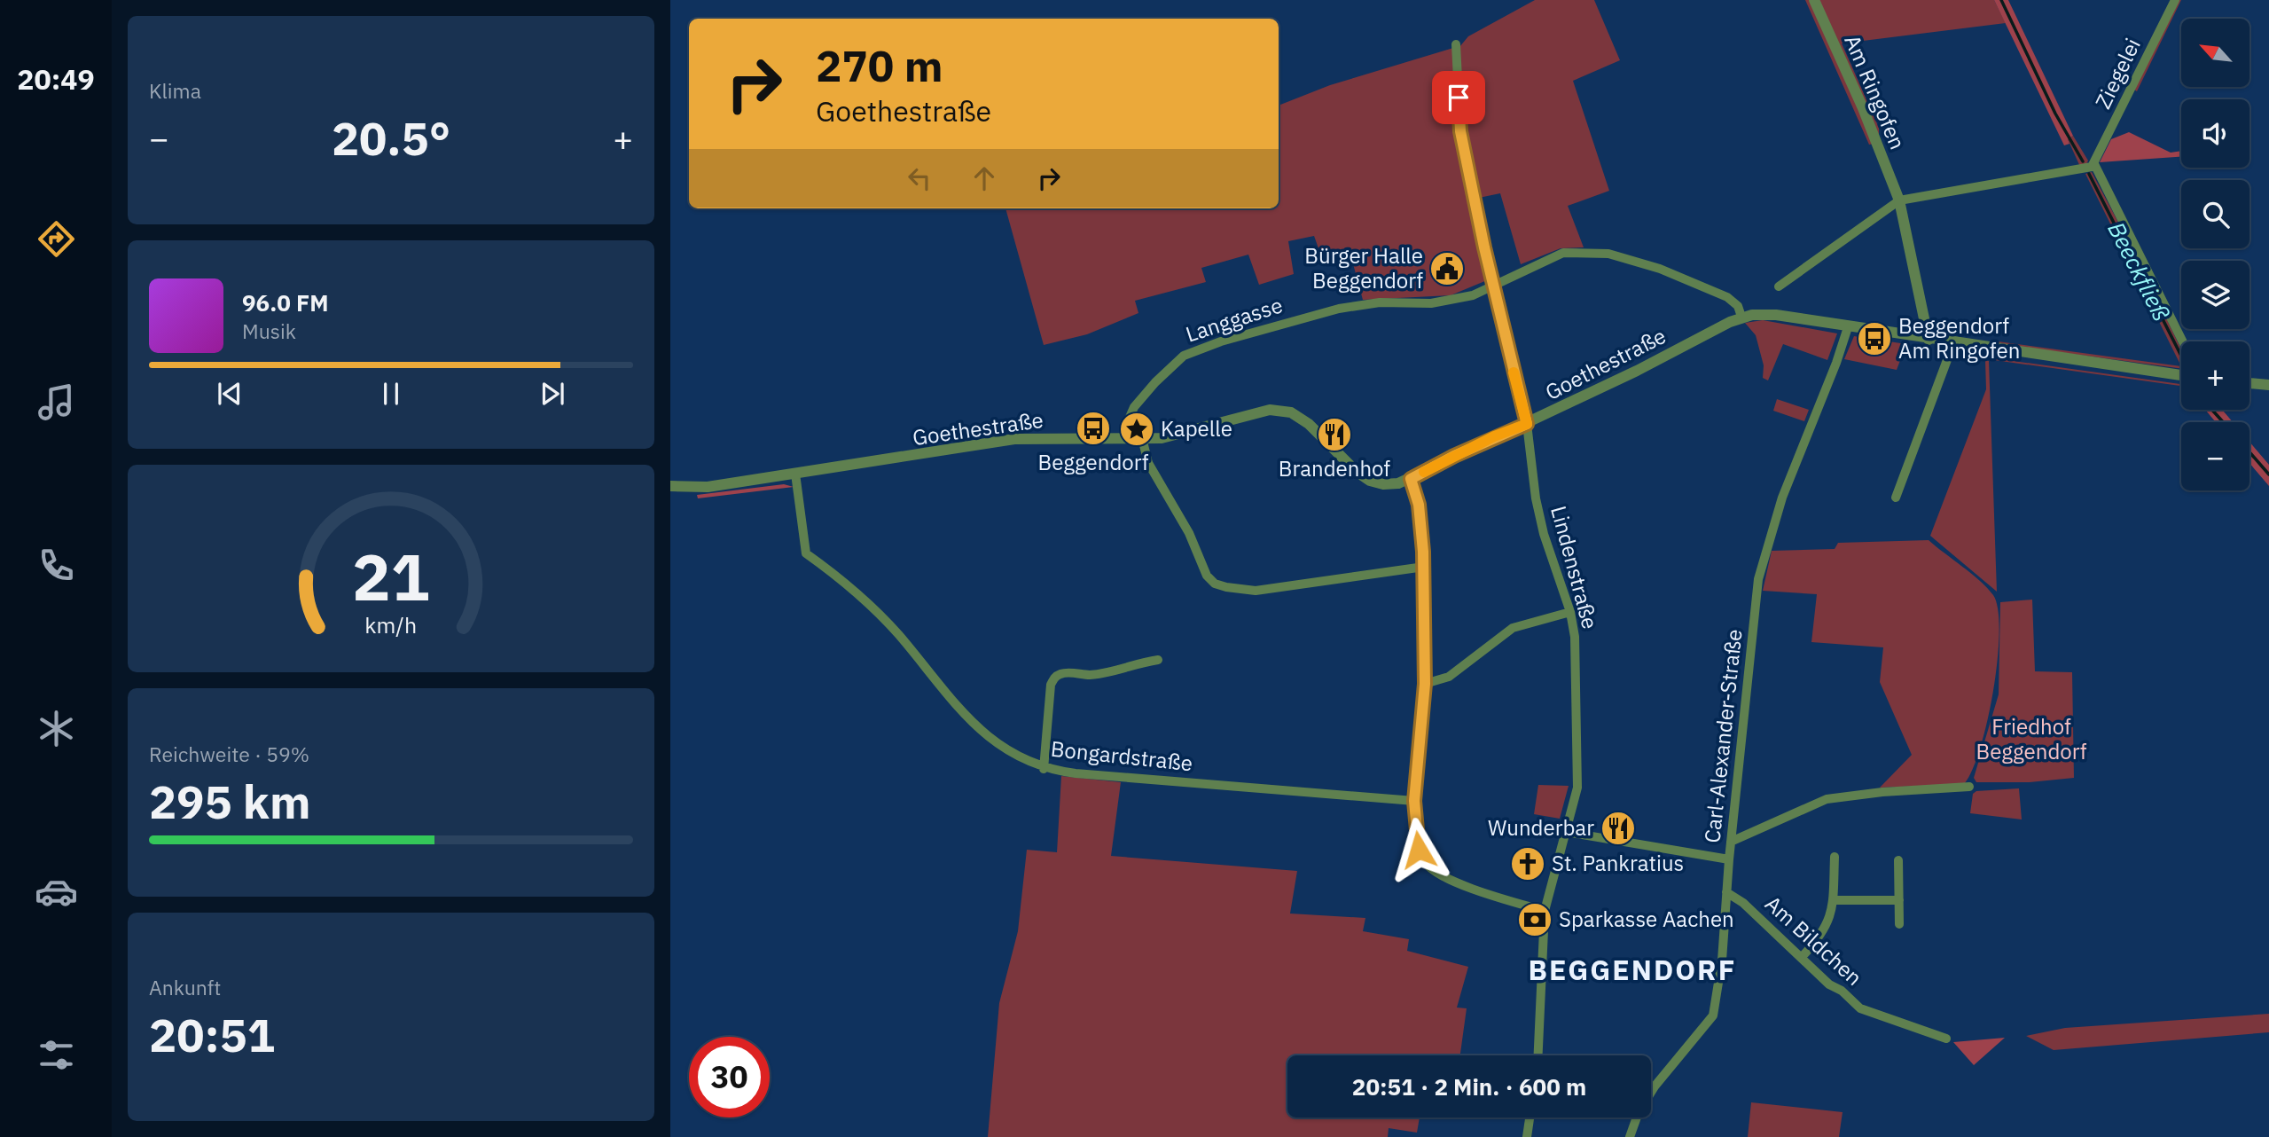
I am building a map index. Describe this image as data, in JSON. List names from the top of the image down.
{
  "streets": {
    "street": [
      "Ziegelei",
      "Am Ringofen",
      "Langgasse",
      "Goethestraße",
      "Lindenstraße",
      "Carl-Alexander-Straße",
      "Bongardstraße",
      "Am Bildchen"
    ]
  },
  "crossings": [
    ["Am Ringofen", "Goethestraße"],
    ["Langgasse", "Goethestraße"],
    ["Langgasse", "Lindenstraße"],
    ["Goethestraße", "Lindenstraße"],
    ["Goethestraße", "Carl-Alexander-Straße"],
    ["Goethestraße", "Bongardstraße"],
    ["Carl-Alexander-Straße", "Am Bildchen"]
  ],
  "districts": ["BEGGENDORF"],
  "water": ["Beeckfließ"],
  "parks": ["Friedhof Beggendorf"],
  "places": {
    "public building": ["Bürger Halle Beggendorf"],
    "bus stop": ["Beggendorf Am Ringofen", "Beggendorf"],
    "place": ["Kapelle"],
    "restaurant": ["Brandenhof", "Wunderbar"],
    "church": ["St. Pankratius"],
    "bank": ["Sparkasse Aachen"]
  },
  "north": "top left",
  "page": {
    "tabs": "20:49",
    "tile": [
      "Klima",
      ["Reichweite · 59%", "295 km"],
      ["Ankunft", "20:51"]
    ],
    "map_buttons": ["+", "−"],
    "turn": ["270 m", "Goethestraße"],
    "heat": ["−", "20.5°", "+"],
    "song": ["96.0 FM", "Musik"],
    "limit": "30",
    "trip": "20:51 · 2 Min. · 600 m",
    "gauge": ["21", "km/h"]
  }
}
